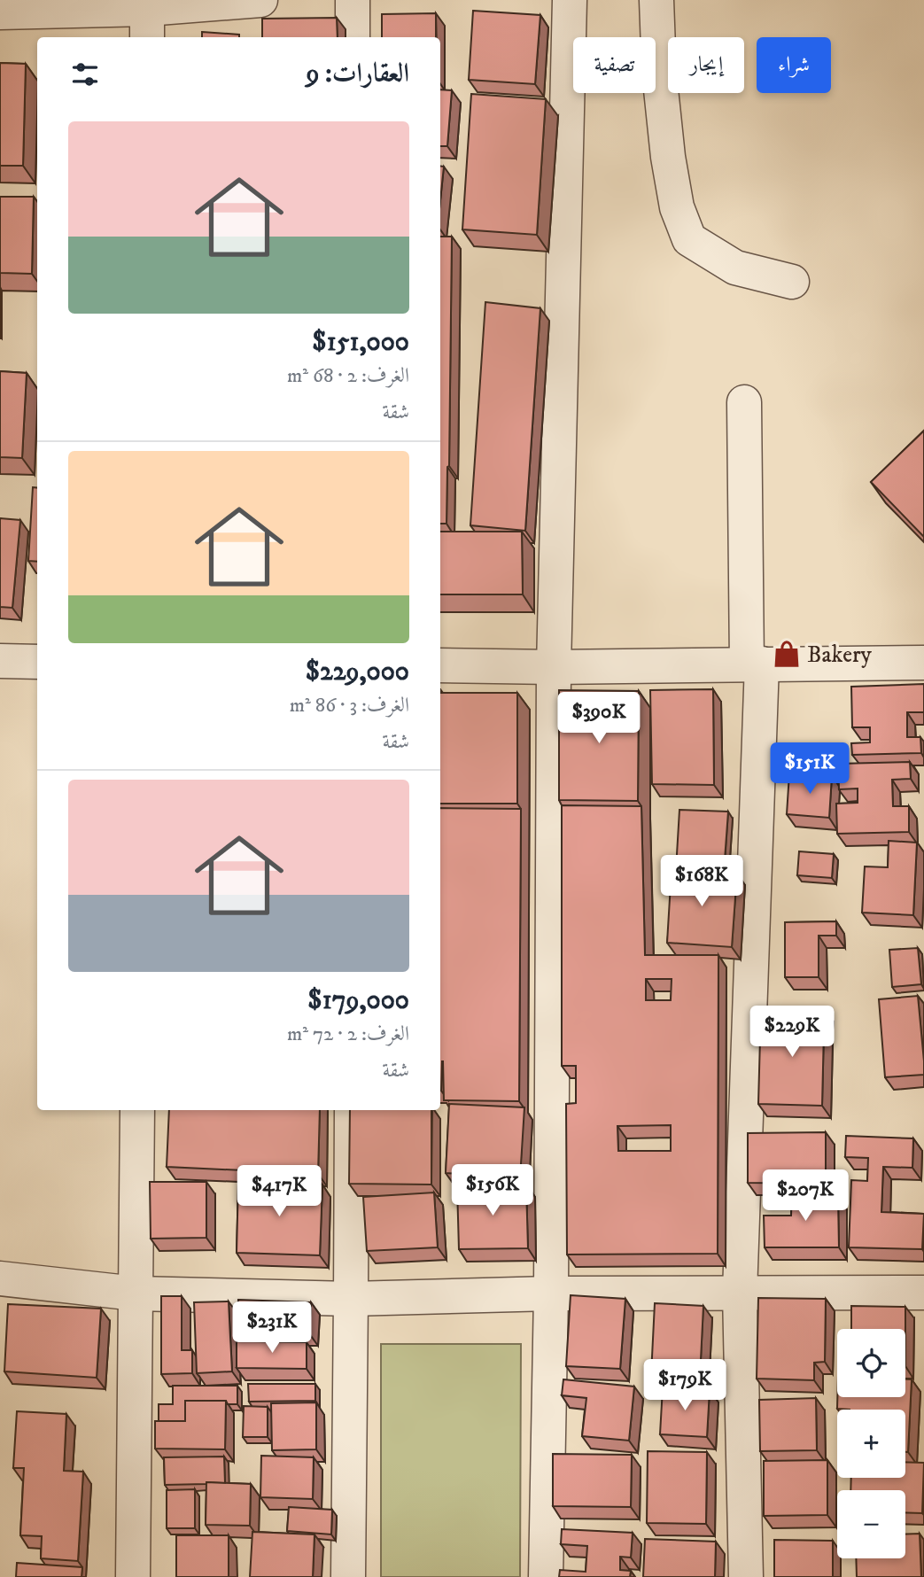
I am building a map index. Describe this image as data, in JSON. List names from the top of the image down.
{
  "places": {
    "shop": ["Bakery"]
  },
  "page": {
    "chip": ["شراء", "إيجار", "تصفية"],
    "heading": "العقارات: 9",
    "list": [
      {
        "name": "$151,000",
        "note": "الغرف: 2 · 68 m² · شقة"
      },
      {
        "name": "$229,000",
        "note": "الغرف: 3 · 86 m² · شقة"
      },
      {
        "name": "$179,000",
        "note": "الغرف: 2 · 72 m² · شقة"
      }
    ],
    "price": [
      "$390K",
      "$151K",
      "$168K",
      "$229K",
      "$156K",
      "$417K",
      "$207K",
      "$231K",
      "$179K"
    ],
    "map_buttons": ["+", "−"]
  }
}
